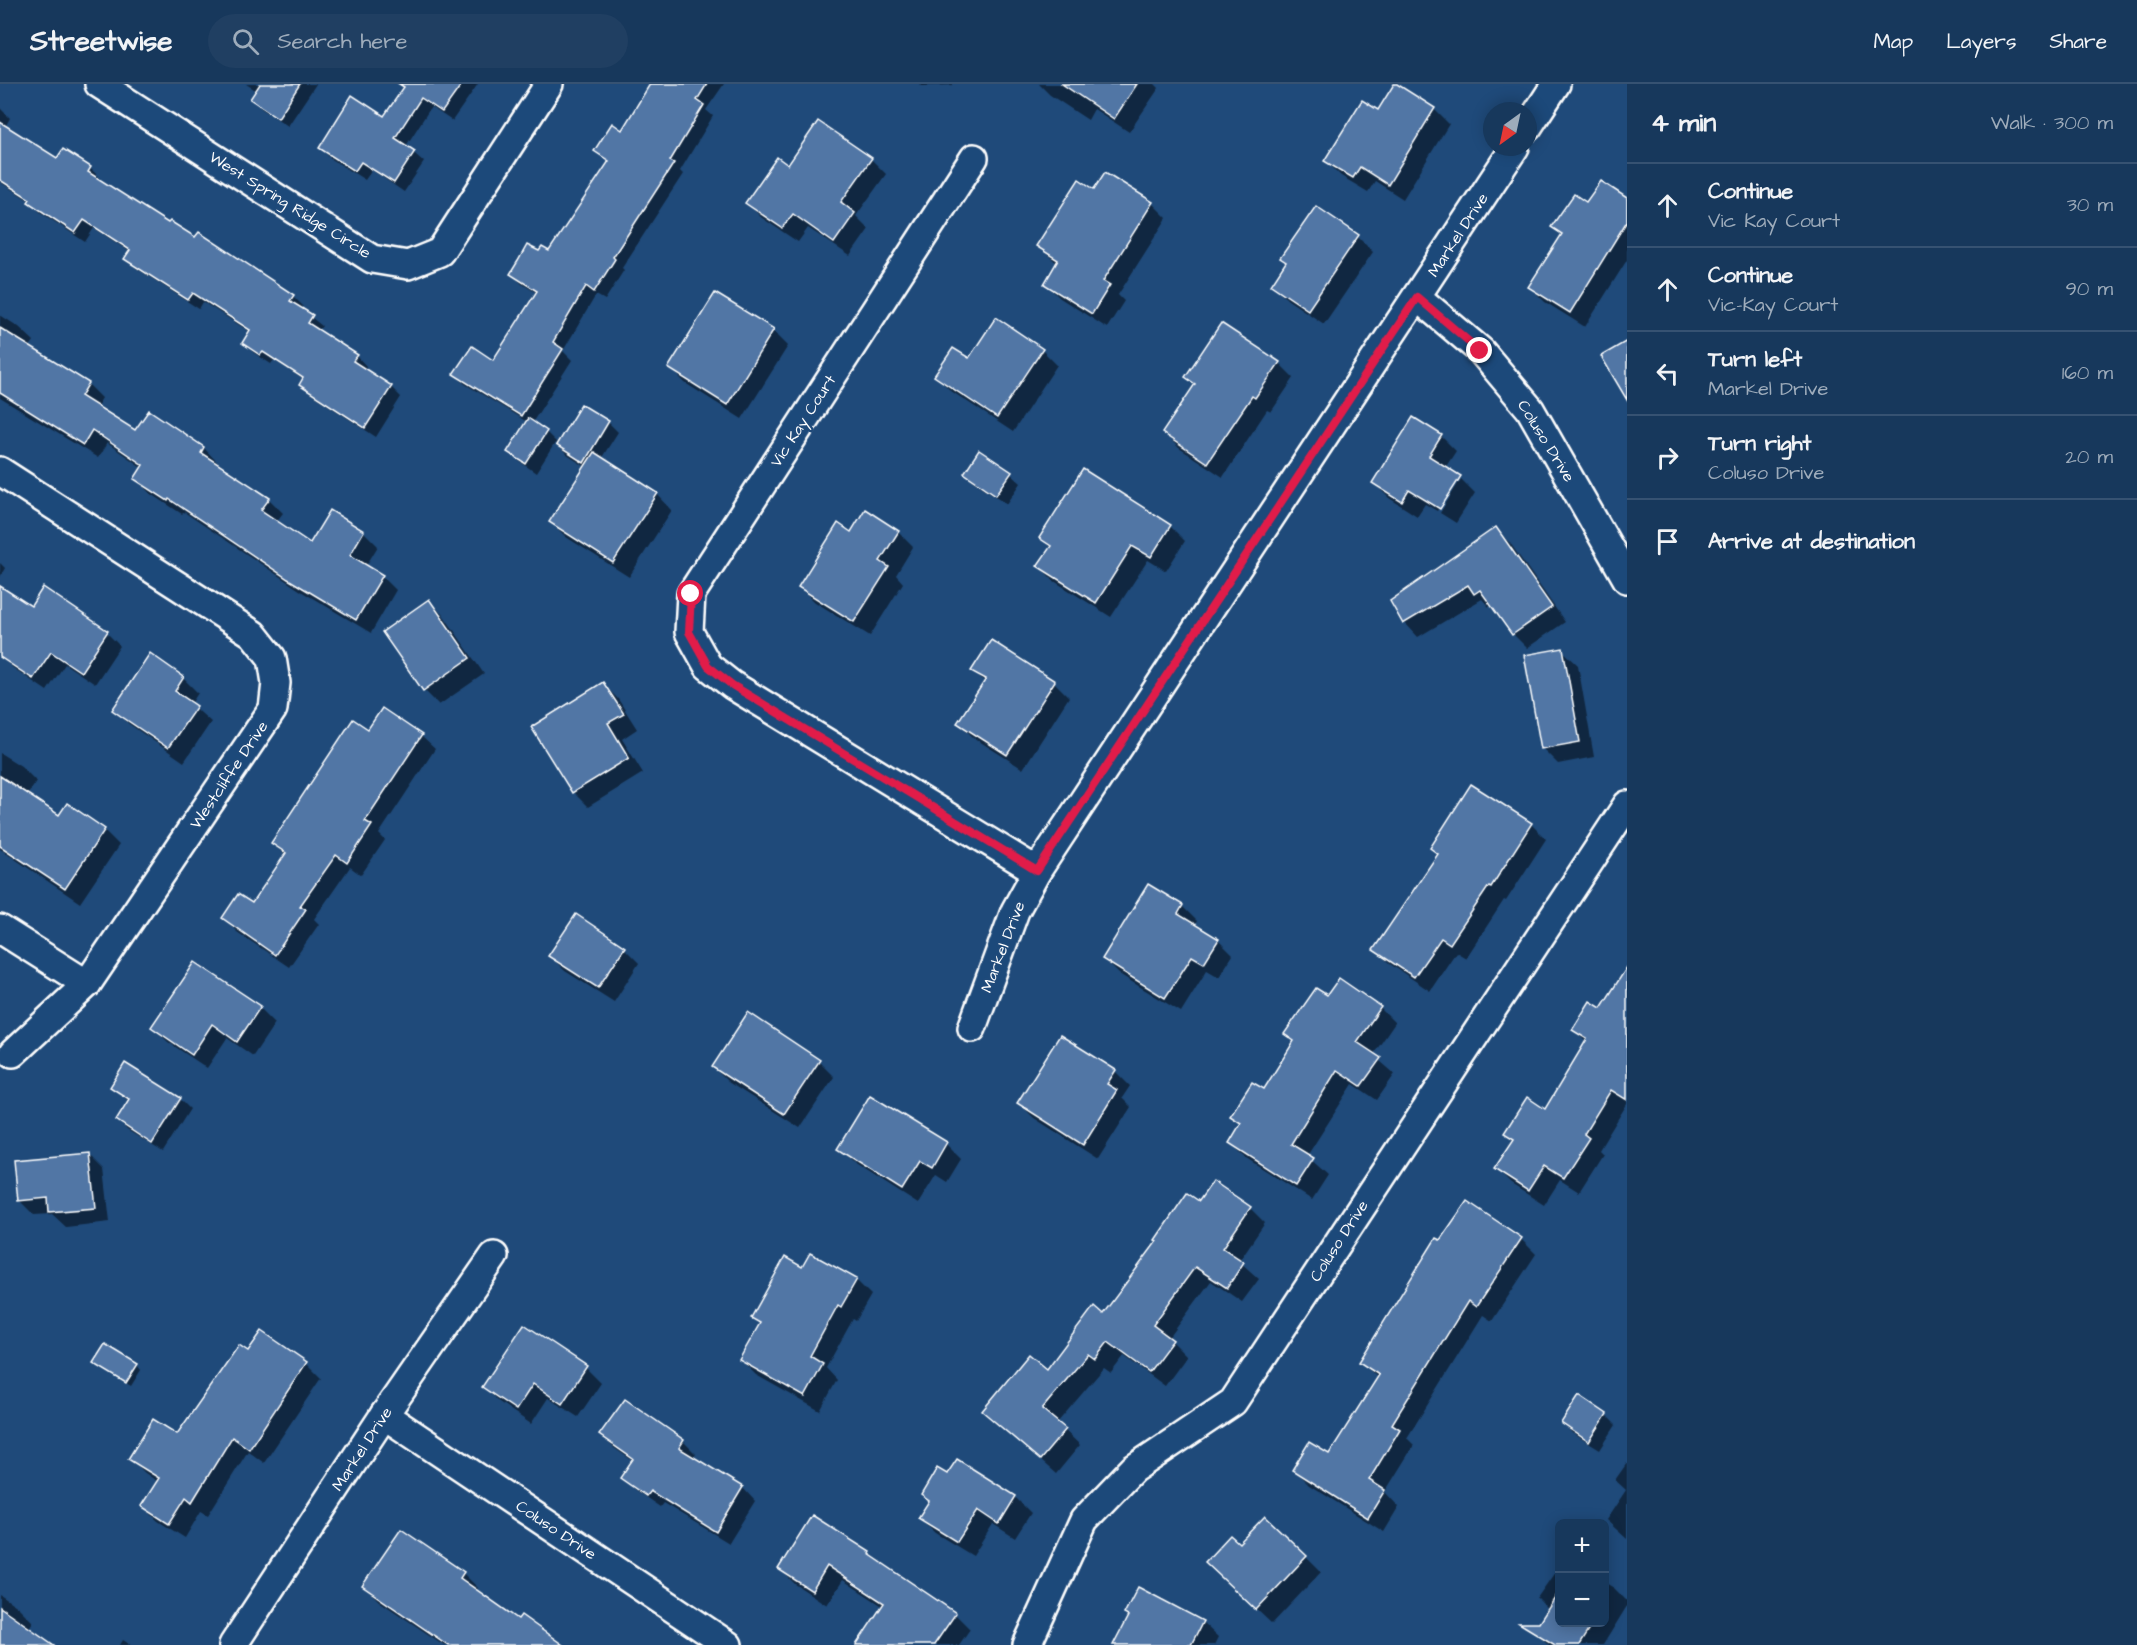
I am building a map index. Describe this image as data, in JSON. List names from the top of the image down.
{
  "streets": {
    "street": [
      "West Spring Ridge Circle",
      "Markel Drive",
      "Vic Kay Court",
      "Coluso Drive",
      "Westcliffe Drive"
    ]
  },
  "crossings": [
    ["Markel Drive", "Vic Kay Court"],
    ["Markel Drive", "Coluso Drive"]
  ],
  "north": "bottom left",
  "page": {
    "header": "Streetwise",
    "search": "Search here",
    "nav": ["Map", "Layers", "Share"],
    "heading": ["4 min", "Walk · 300 m"],
    "list": [
      ["Continue", "Vic Kay Court", "30 m"],
      ["Continue", "Vic-Kay Court", "90 m"],
      ["Turn left", "Markel Drive", "160 m"],
      ["Turn right", "Coluso Drive", "20 m"],
      "Arrive at destination"
    ],
    "map_buttons": ["+", "−"]
  }
}
